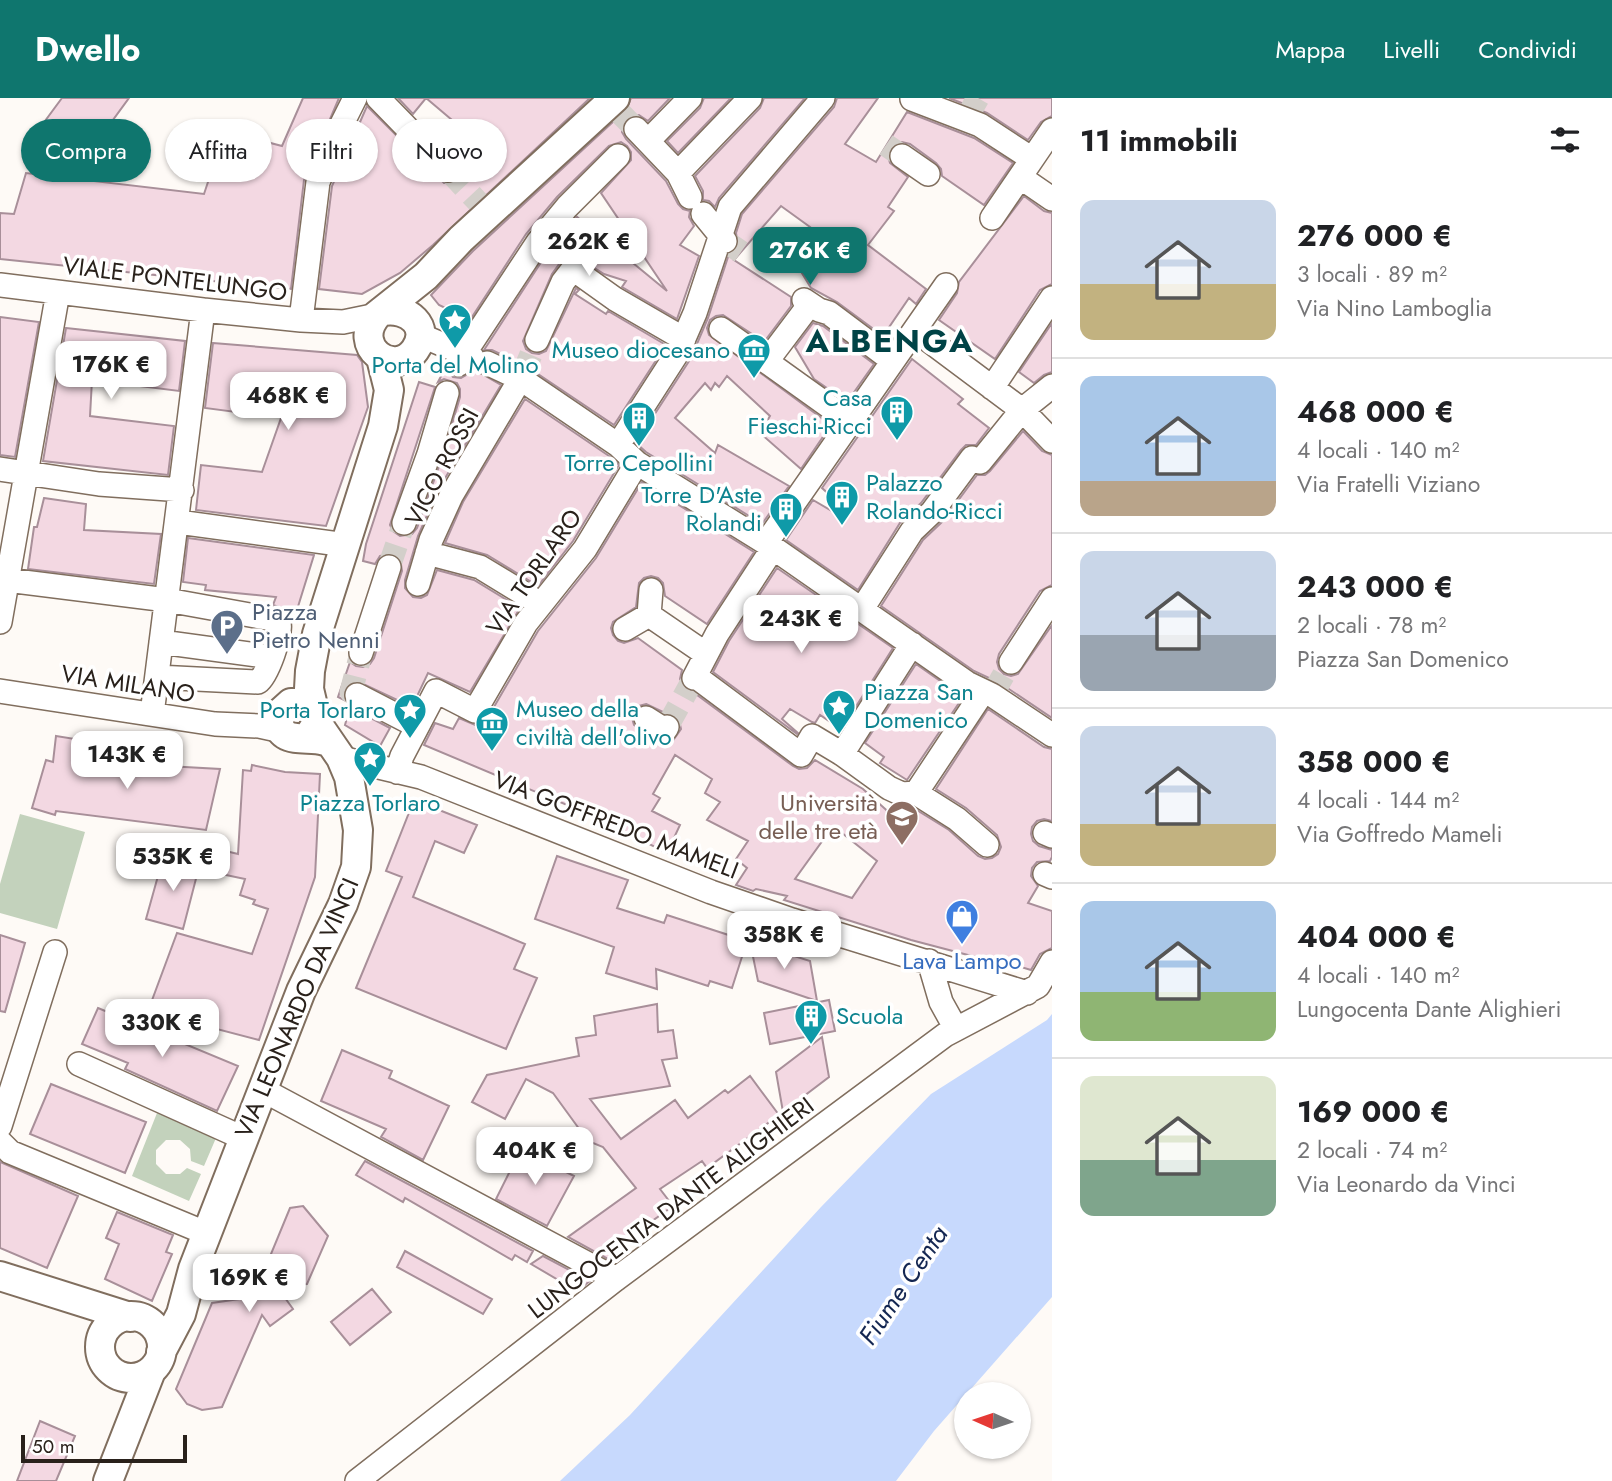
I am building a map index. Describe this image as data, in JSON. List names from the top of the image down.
{
  "streets": {
    "main road": ["VIA LEONARDO DA VINCI"],
    "street": [
      "VIALE PONTELUNGO",
      "VICO ROSSI",
      "VIA TORLARO",
      "VIA MILANO",
      "VIA GOFFREDO MAMELI",
      "LUNGOCENTA DANTE ALIGHIERI"
    ]
  },
  "crossings": [
    ["VIA MILANO", "VIA LEONARDO DA VINCI"],
    ["VIA GOFFREDO MAMELI", "LUNGOCENTA DANTE ALIGHIERI"]
  ],
  "districts": ["ALBENGA"],
  "water": ["Fiume Centa"],
  "places": {
    "place": [
      "Porta del Molino",
      "Piazza San Domenico",
      "Porta Torlaro",
      "Piazza Torlaro"
    ],
    "museum": ["Museo diocesano", "Museo della civiltà dell'olivo"],
    "building": [
      "Casa Fieschi-Ricci",
      "Torre Cepollini",
      "Palazzo Rolando-Ricci",
      "Torre D'Aste Rolandi",
      "Scuola"
    ],
    "parking": ["Piazza Pietro Nenni"],
    "school or university": ["Università delle tre età"],
    "shop": ["Lava Lampo"]
  },
  "scale_bar": "50 m",
  "north": "left",
  "page": {
    "header": "Dwello",
    "nav": ["Mappa", "Livelli", "Condividi"],
    "heading": "11 immobili",
    "chip": [
      "Compra",
      "Affitta",
      "Filtri",
      "Nuovo"
    ],
    "list": [
      {
        "name": "276 000 €",
        "note": "3 locali · 89 m² · Via Nino Lamboglia"
      },
      {
        "name": "468 000 €",
        "note": "4 locali · 140 m² · Via Fratelli Viziano"
      },
      {
        "name": "243 000 €",
        "note": "2 locali · 78 m² · Piazza San Domenico"
      },
      {
        "name": "358 000 €",
        "note": "4 locali · 144 m² · Via Goffredo Mameli"
      },
      {
        "name": "404 000 €",
        "note": "4 locali · 140 m² · Lungocenta Dante Alighieri"
      },
      {
        "name": "169 000 €",
        "note": "2 locali · 74 m² · Via Leonardo da Vinci"
      }
    ],
    "price": [
      "262K €",
      "276K €",
      "176K €",
      "468K €",
      "243K €",
      "143K €",
      "535K €",
      "358K €",
      "330K €",
      "404K €",
      "169K €"
    ],
    "scale": "50 m"
  }
}
